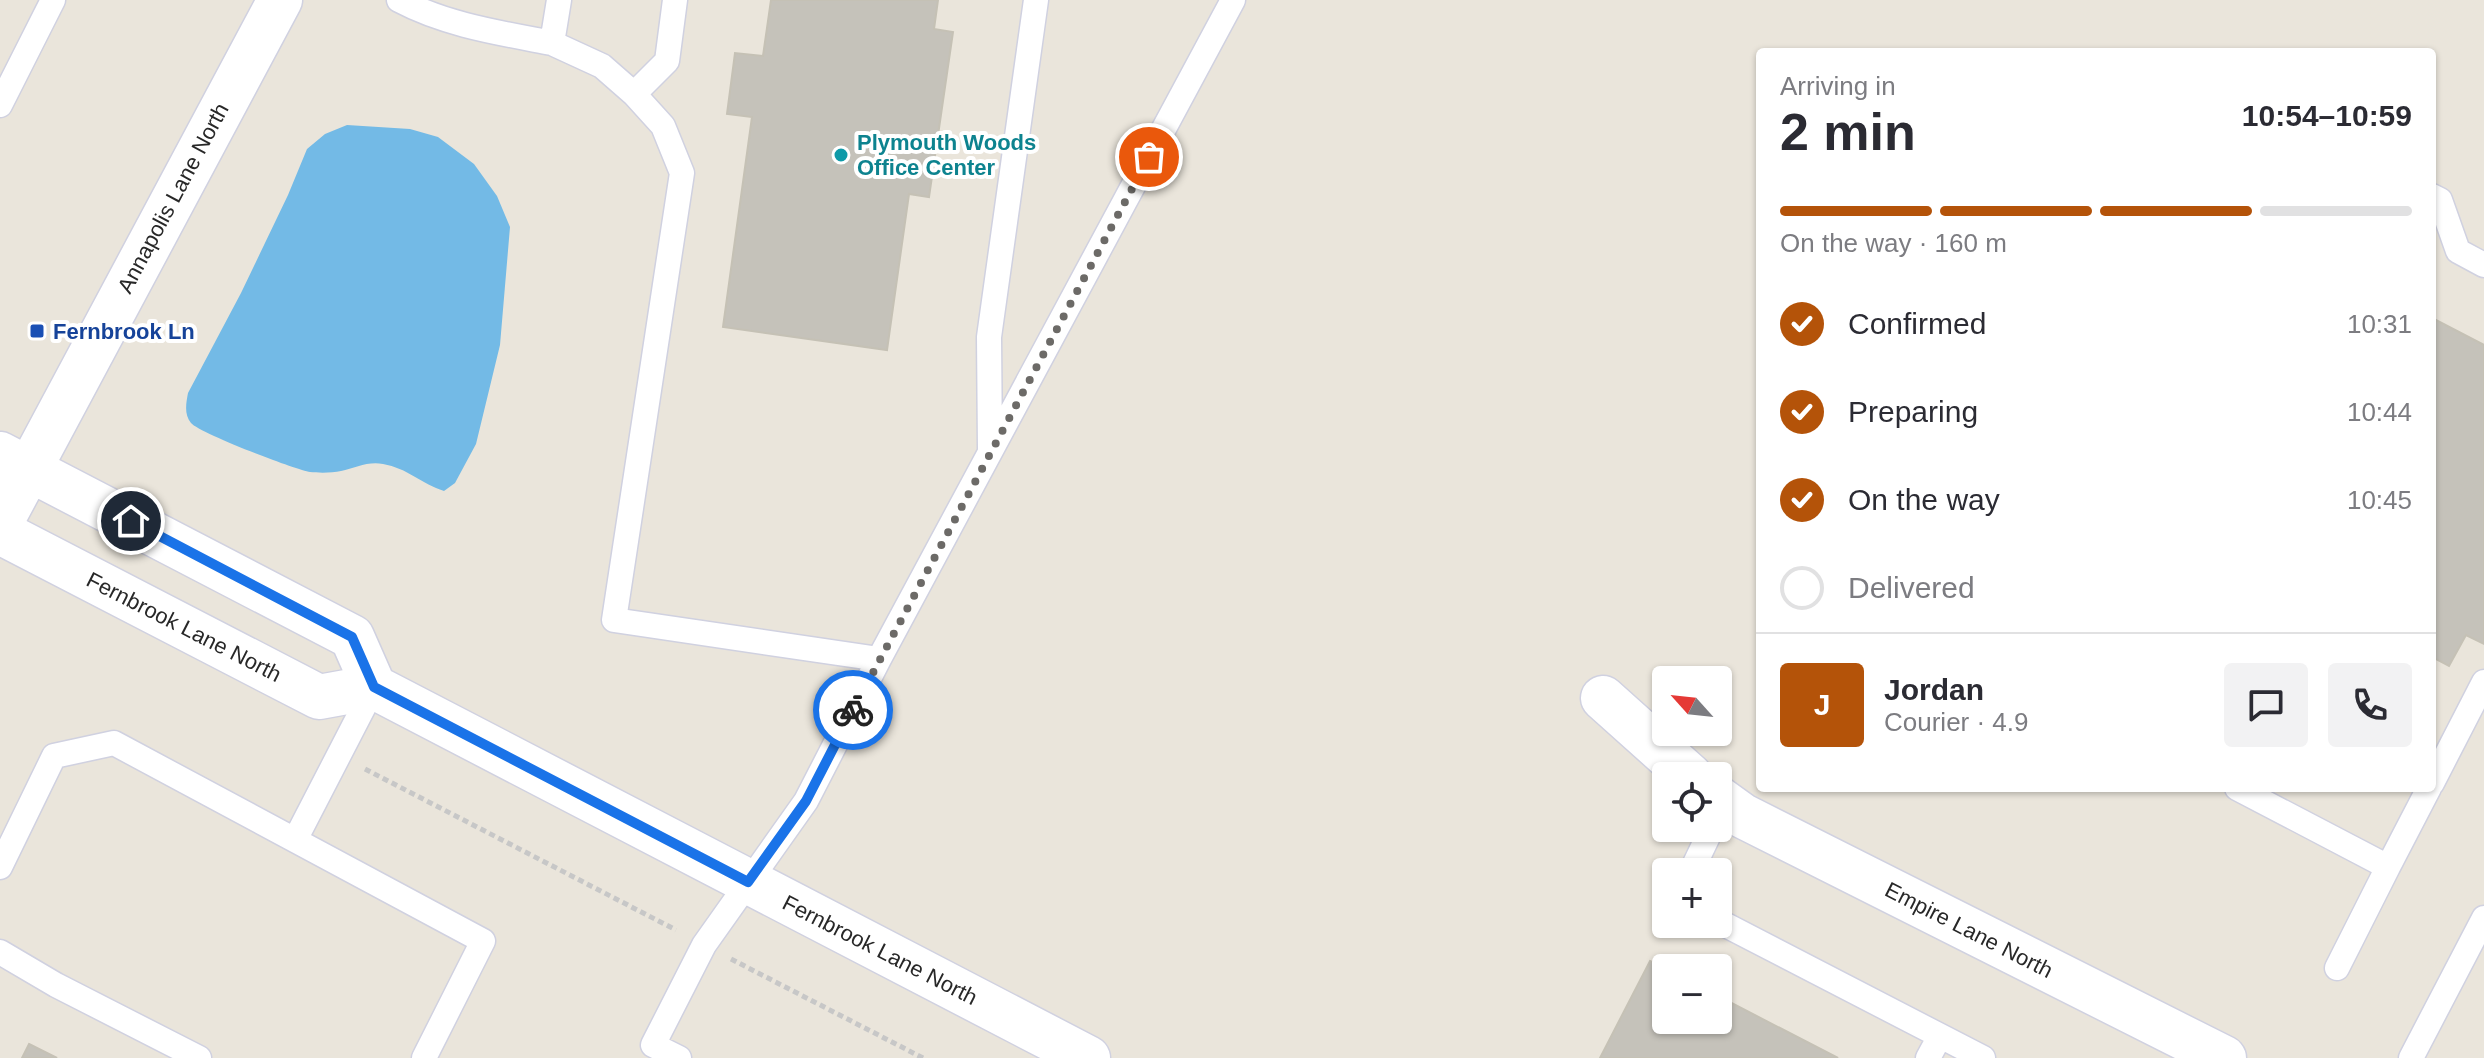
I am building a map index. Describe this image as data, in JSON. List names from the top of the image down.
{
  "streets": {
    "street": ["Annapolis Lane North", "Fernbrook Lane North", "Empire Lane North"]
  },
  "places": {
    "other": ["Plymouth Woods Office Center"],
    "transit": ["Fernbrook Ln"]
  },
  "north": "top left",
  "page": {
    "heading": ["2 min", "Arriving in", "10:54–10:59"],
    "panel": ["Jordan", "Courier · 4.9"],
    "bar": "On the way · 160 m",
    "list": [
      ["Confirmed", "10:31"],
      ["Preparing", "10:44"],
      ["On the way", "10:45"],
      "Delivered"
    ],
    "round": "J",
    "map_buttons": ["+", "−"]
  }
}
